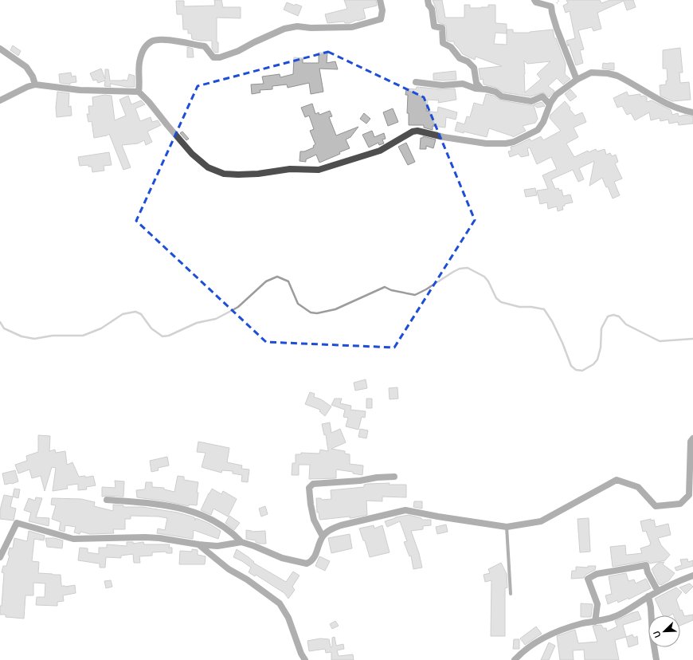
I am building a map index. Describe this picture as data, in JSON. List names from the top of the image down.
{
  "north": "bottom left"
}
